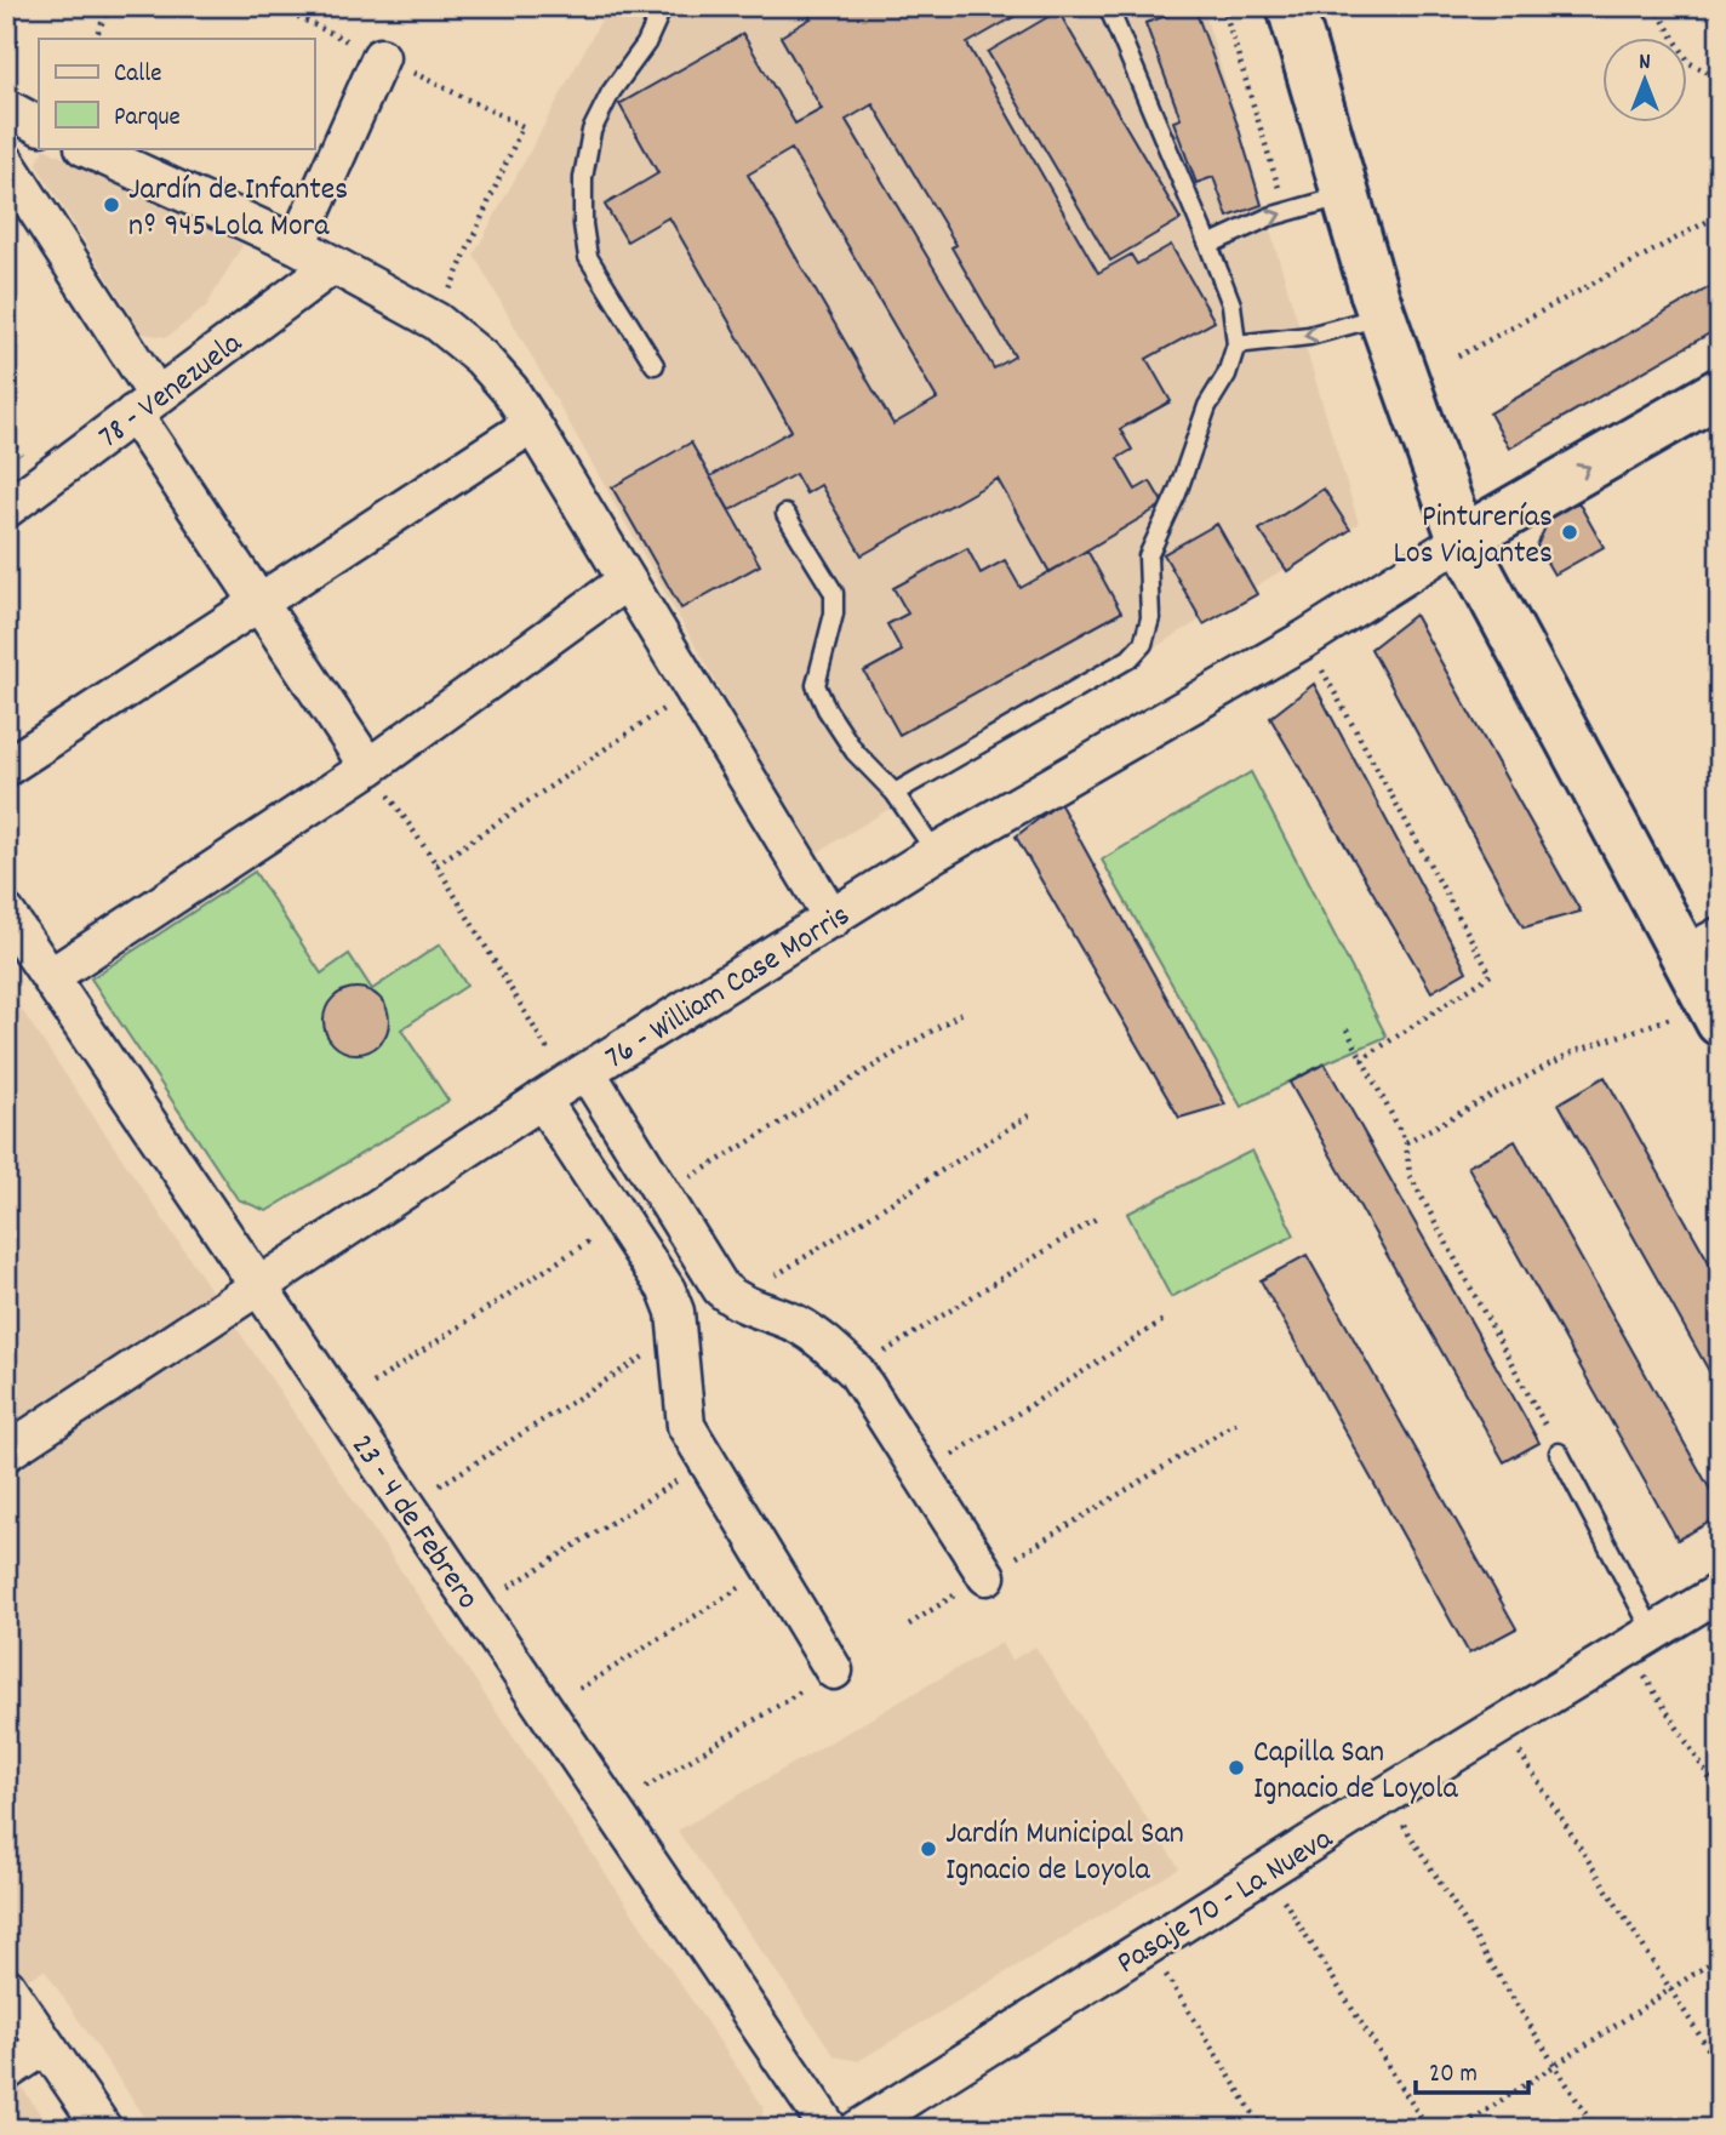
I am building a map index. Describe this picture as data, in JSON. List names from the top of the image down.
{
  "streets": {
    "street": [
      "78 - Venezuela",
      "76 - William Case Morris",
      "23 - 4 de Febrero",
      "Pasaje 70 - La Nueva"
    ]
  },
  "crossings": [
    ["76 - William Case Morris", "23 - 4 de Febrero"]
  ],
  "places": [
    "Jardín de Infantes nº 945 Lola Mora",
    "Pinturerías Los Viajantes",
    "Capilla San Ignacio de Loyola",
    "Jardín Municipal San Ignacio de Loyola"
  ],
  "legend": ["Calle", "Parque"],
  "scale_bar": "20 m",
  "north": "top"
}
